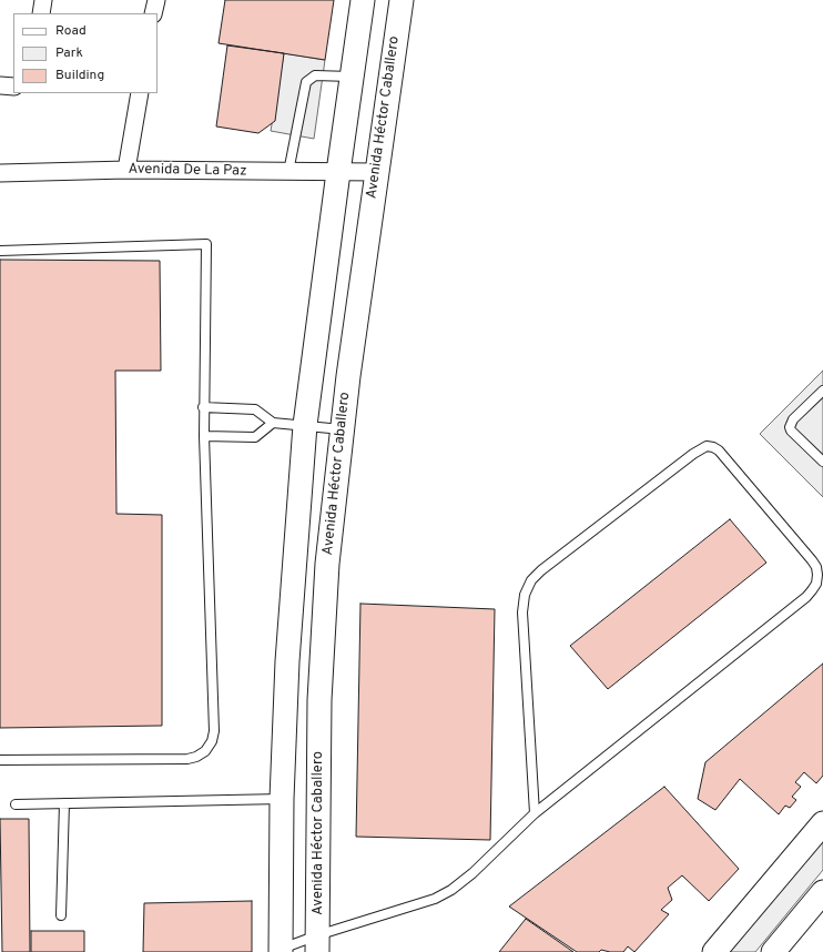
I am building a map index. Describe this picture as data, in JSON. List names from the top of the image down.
{
  "streets": {
    "main road": ["Avenida Héctor Caballero"],
    "street": ["Avenida De La Paz"]
  },
  "crossings": [
    ["Avenida Héctor Caballero", "Avenida De La Paz"]
  ],
  "legend": ["Road", "Park", "Building"]
}
